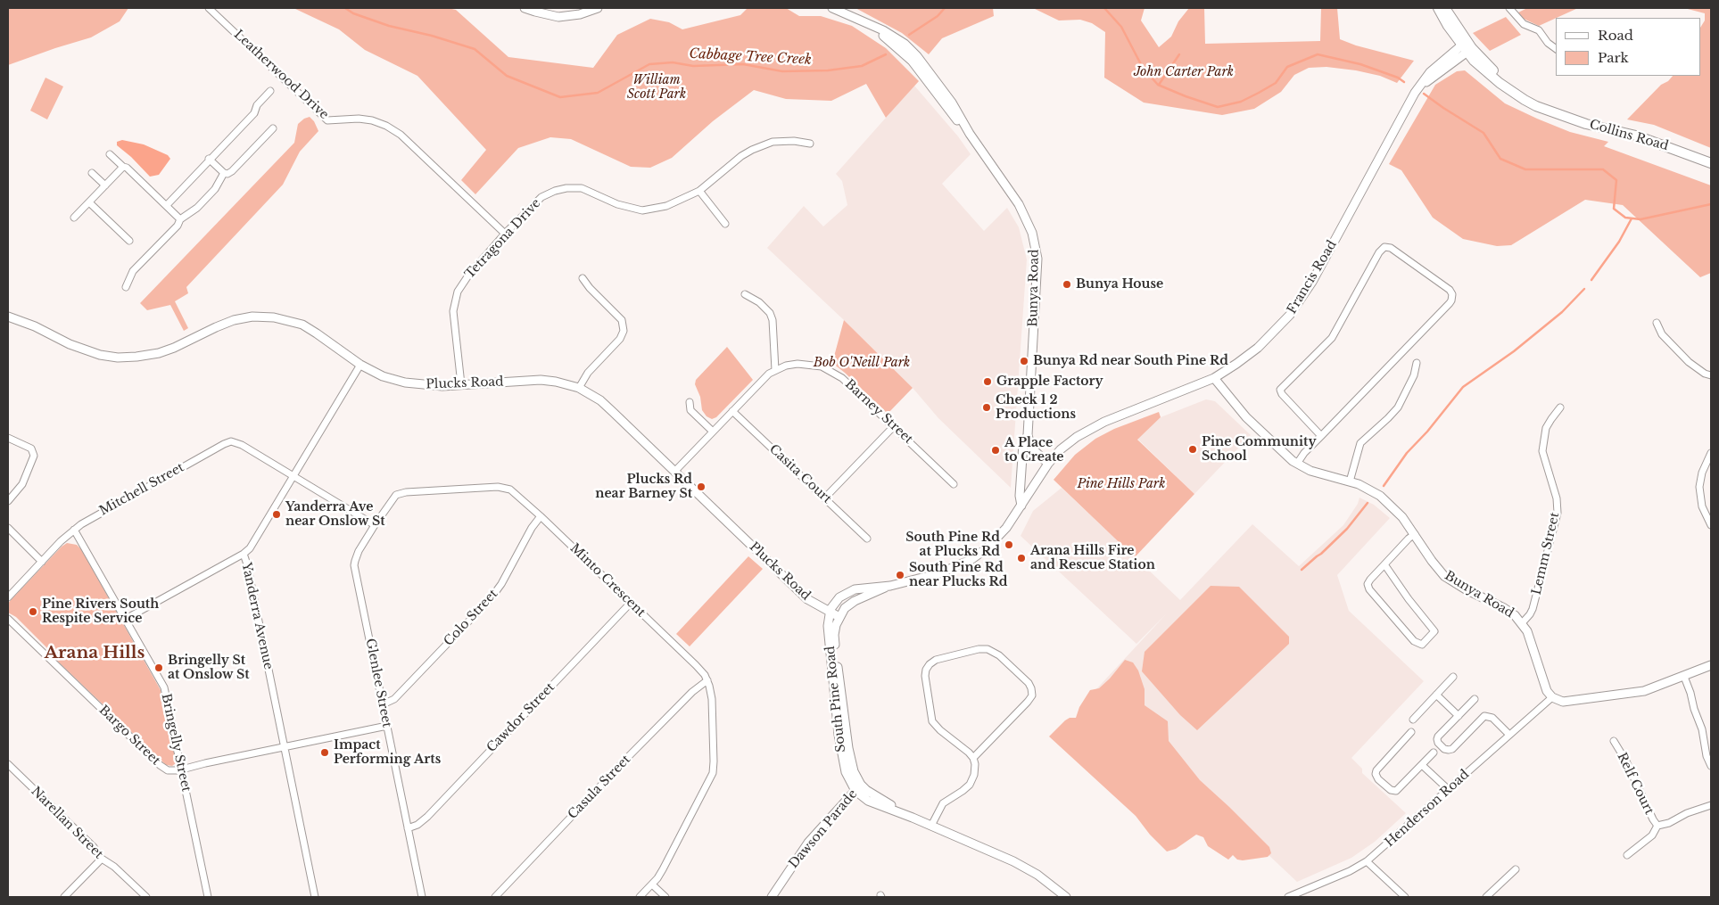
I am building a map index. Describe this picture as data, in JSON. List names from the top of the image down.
{
  "streets": {
    "main road": ["Collins Road"],
    "street": [
      "Leatherwood Drive",
      "Tetragona Drive",
      "Francis Road",
      "Bunya Road",
      "Plucks Road",
      "Barney Street",
      "Casita Court",
      "Mitchell Street",
      "Lemm Street",
      "Minto Crescent",
      "Yanderra Avenue",
      "Colo Street",
      "Glenlee Street",
      "South Pine Road",
      "Cawdor Street",
      "Bargo Street",
      "Bringelly Street",
      "Relf Court",
      "Casula Street",
      "Henderson Road",
      "Narellan Street",
      "Dawson Parade"
    ]
  },
  "crossings": [
    ["Leatherwood Drive", "Tetragona Drive"],
    ["Collins Road", "Francis Road"],
    ["Tetragona Drive", "Plucks Road"],
    ["Francis Road", "Bunya Road"],
    ["Bunya Road", "Lemm Street"],
    ["Bunya Road", "Henderson Road"],
    ["Plucks Road", "Barney Street"],
    ["Plucks Road", "Yanderra Avenue"],
    ["Plucks Road", "South Pine Road"],
    ["Barney Street", "Casita Court"],
    ["Mitchell Street", "Yanderra Avenue"],
    ["Mitchell Street", "Bringelly Street"],
    ["Minto Crescent", "Colo Street"],
    ["Minto Crescent", "Glenlee Street"],
    ["Minto Crescent", "Cawdor Street"],
    ["Minto Crescent", "Casula Street"],
    ["Yanderra Avenue", "Bargo Street"],
    ["Colo Street", "Glenlee Street"],
    ["Glenlee Street", "Cawdor Street"],
    ["Glenlee Street", "Bargo Street"],
    ["South Pine Road", "Dawson Parade"],
    ["Bargo Street", "Bringelly Street"]
  ],
  "districts": ["Arana Hills"],
  "water": ["Cabbage Tree Creek"],
  "parks": [
    "John Carter Park",
    "William Scott Park",
    "Bob O'Neill Park",
    "Pine Hills Park"
  ],
  "places": [
    "Bunya House",
    "Bunya Rd near South Pine Rd",
    "Grapple Factory",
    "Check 1 2 Productions",
    "Pine Community School",
    "A Place to Create",
    "Plucks Rd near Barney St",
    "Yanderra Ave near Onslow St",
    "South Pine Rd at Plucks Rd",
    "Arana Hills Fire and Rescue Station",
    "South Pine Rd near Plucks Rd",
    "Pine Rivers South Respite Service",
    "Bringelly St at Onslow St",
    "Impact Performing Arts"
  ],
  "legend": ["Road", "Park"]
}
